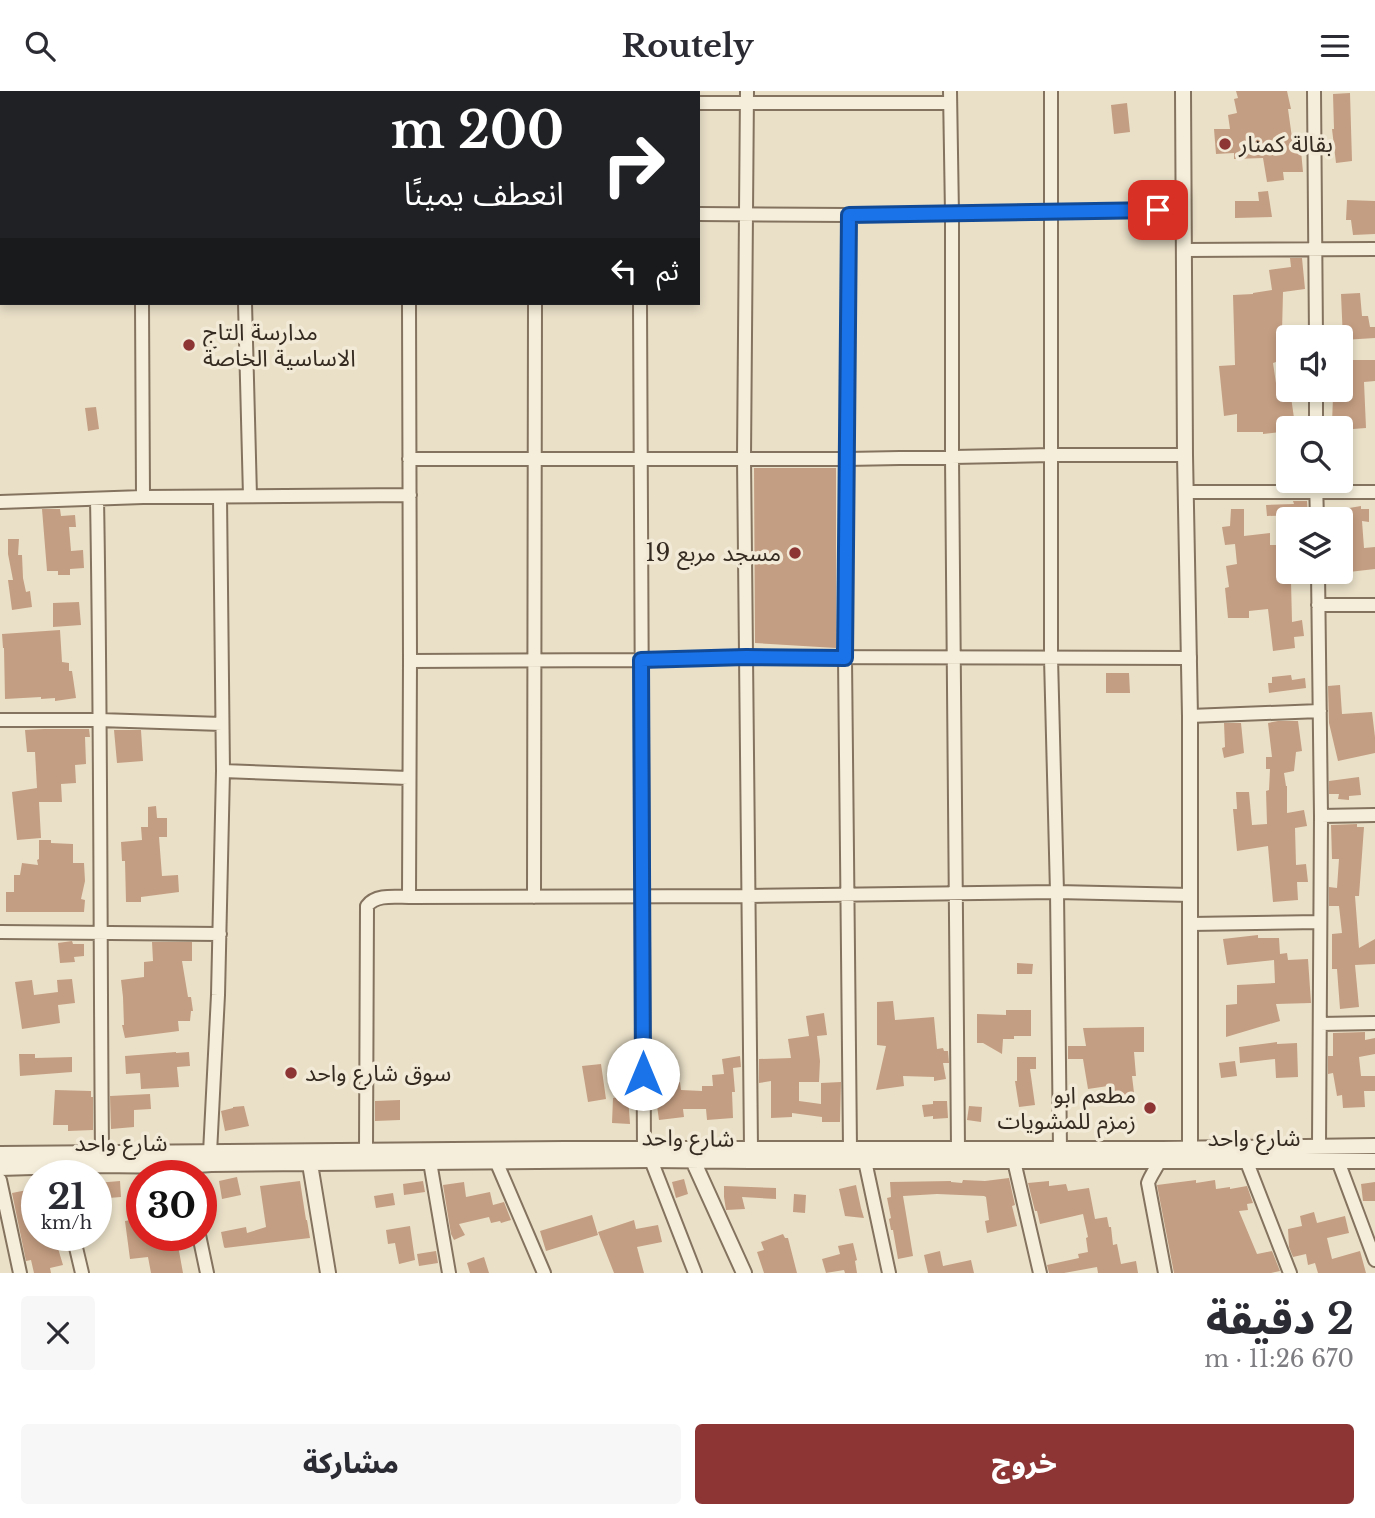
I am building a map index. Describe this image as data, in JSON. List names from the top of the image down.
{
  "streets": {
    "street": ["شارع واحد"]
  },
  "places": [
    "بقالة كمنار",
    "مدارسة التاج الاساسية الخاصة",
    "مسجد مربع 19",
    "سوق شارع واحد",
    "مطعم ابو زمزم للمشويات"
  ],
  "page": {
    "header": "Routely",
    "turn": ["200 m", "انعطف يمينًا"],
    "then": "ثم",
    "speed": "21 km/h",
    "limit": "30",
    "heading": ["2 دقيقة", "670 m · 11:26"],
    "buttons": ["خروج", "مشاركة"]
  }
}
